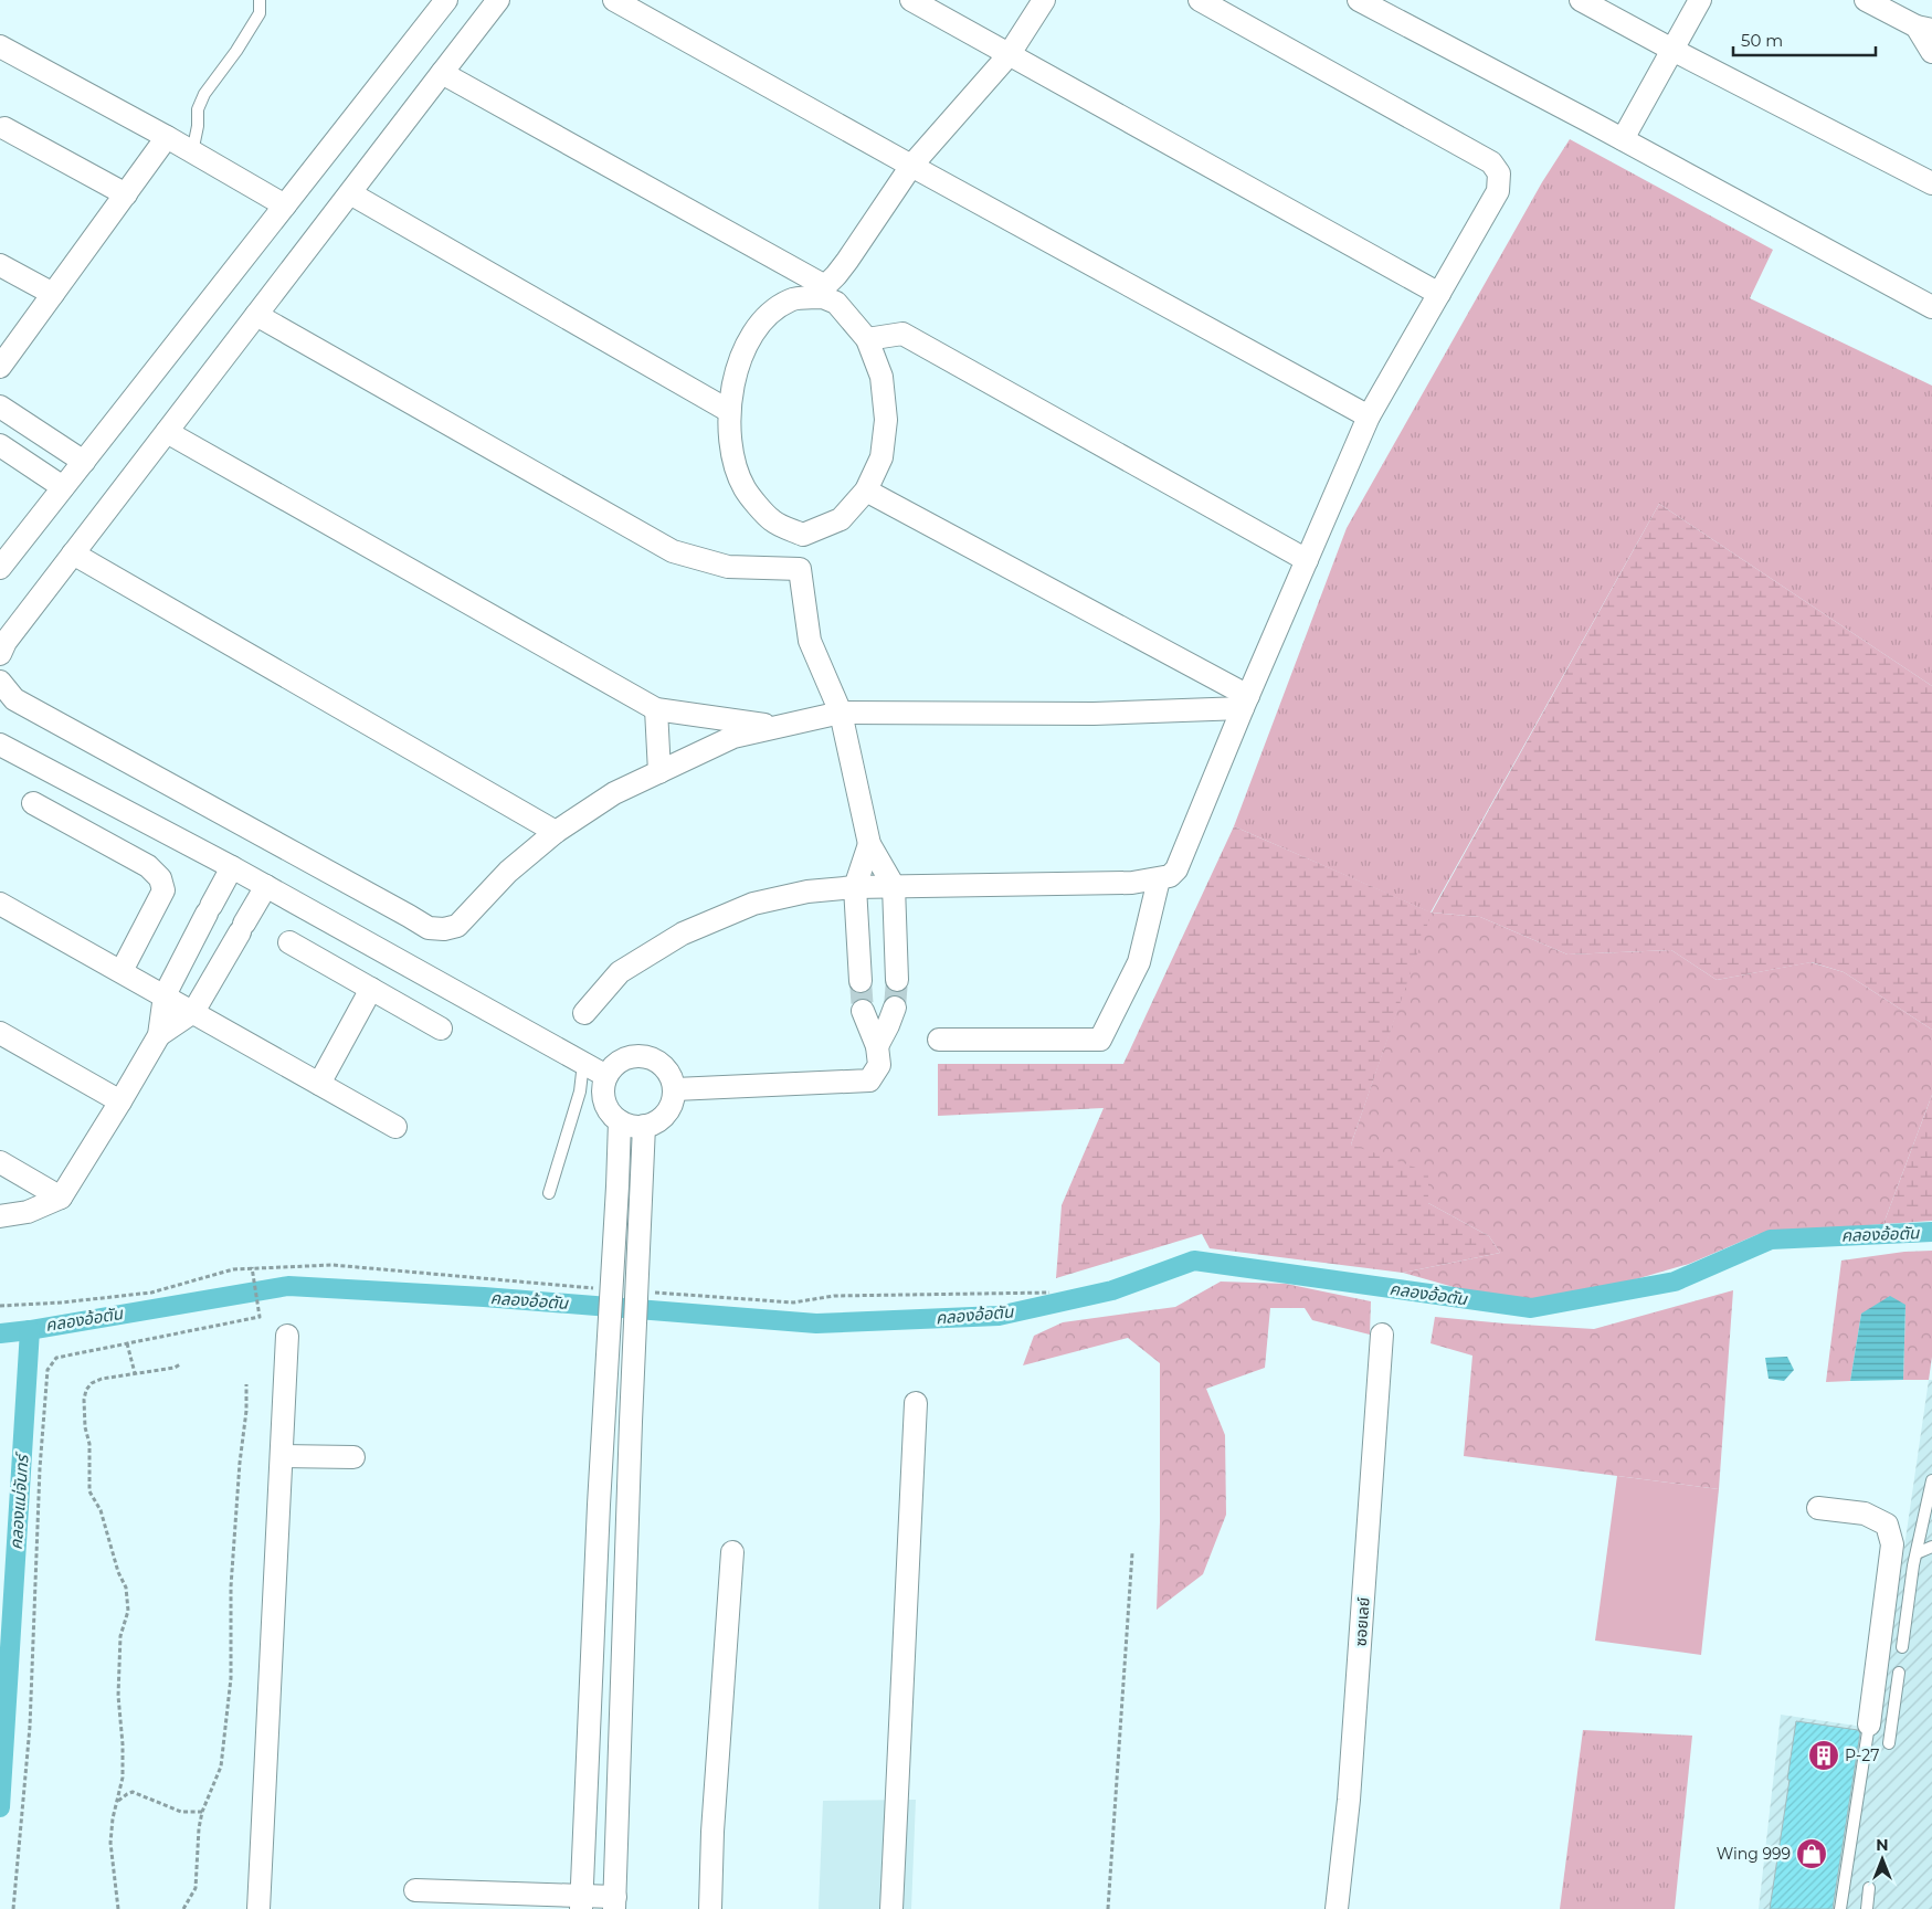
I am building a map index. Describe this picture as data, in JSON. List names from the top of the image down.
{
  "streets": {
    "street": ["ซอยเลย์"]
  },
  "water": ["คลองอ้อตัน", "คลองแม่จันทร์"],
  "places": {
    "building": ["P-27"],
    "shop": ["Wing 999"]
  },
  "scale_bar": "50 m",
  "north": "top"
}
